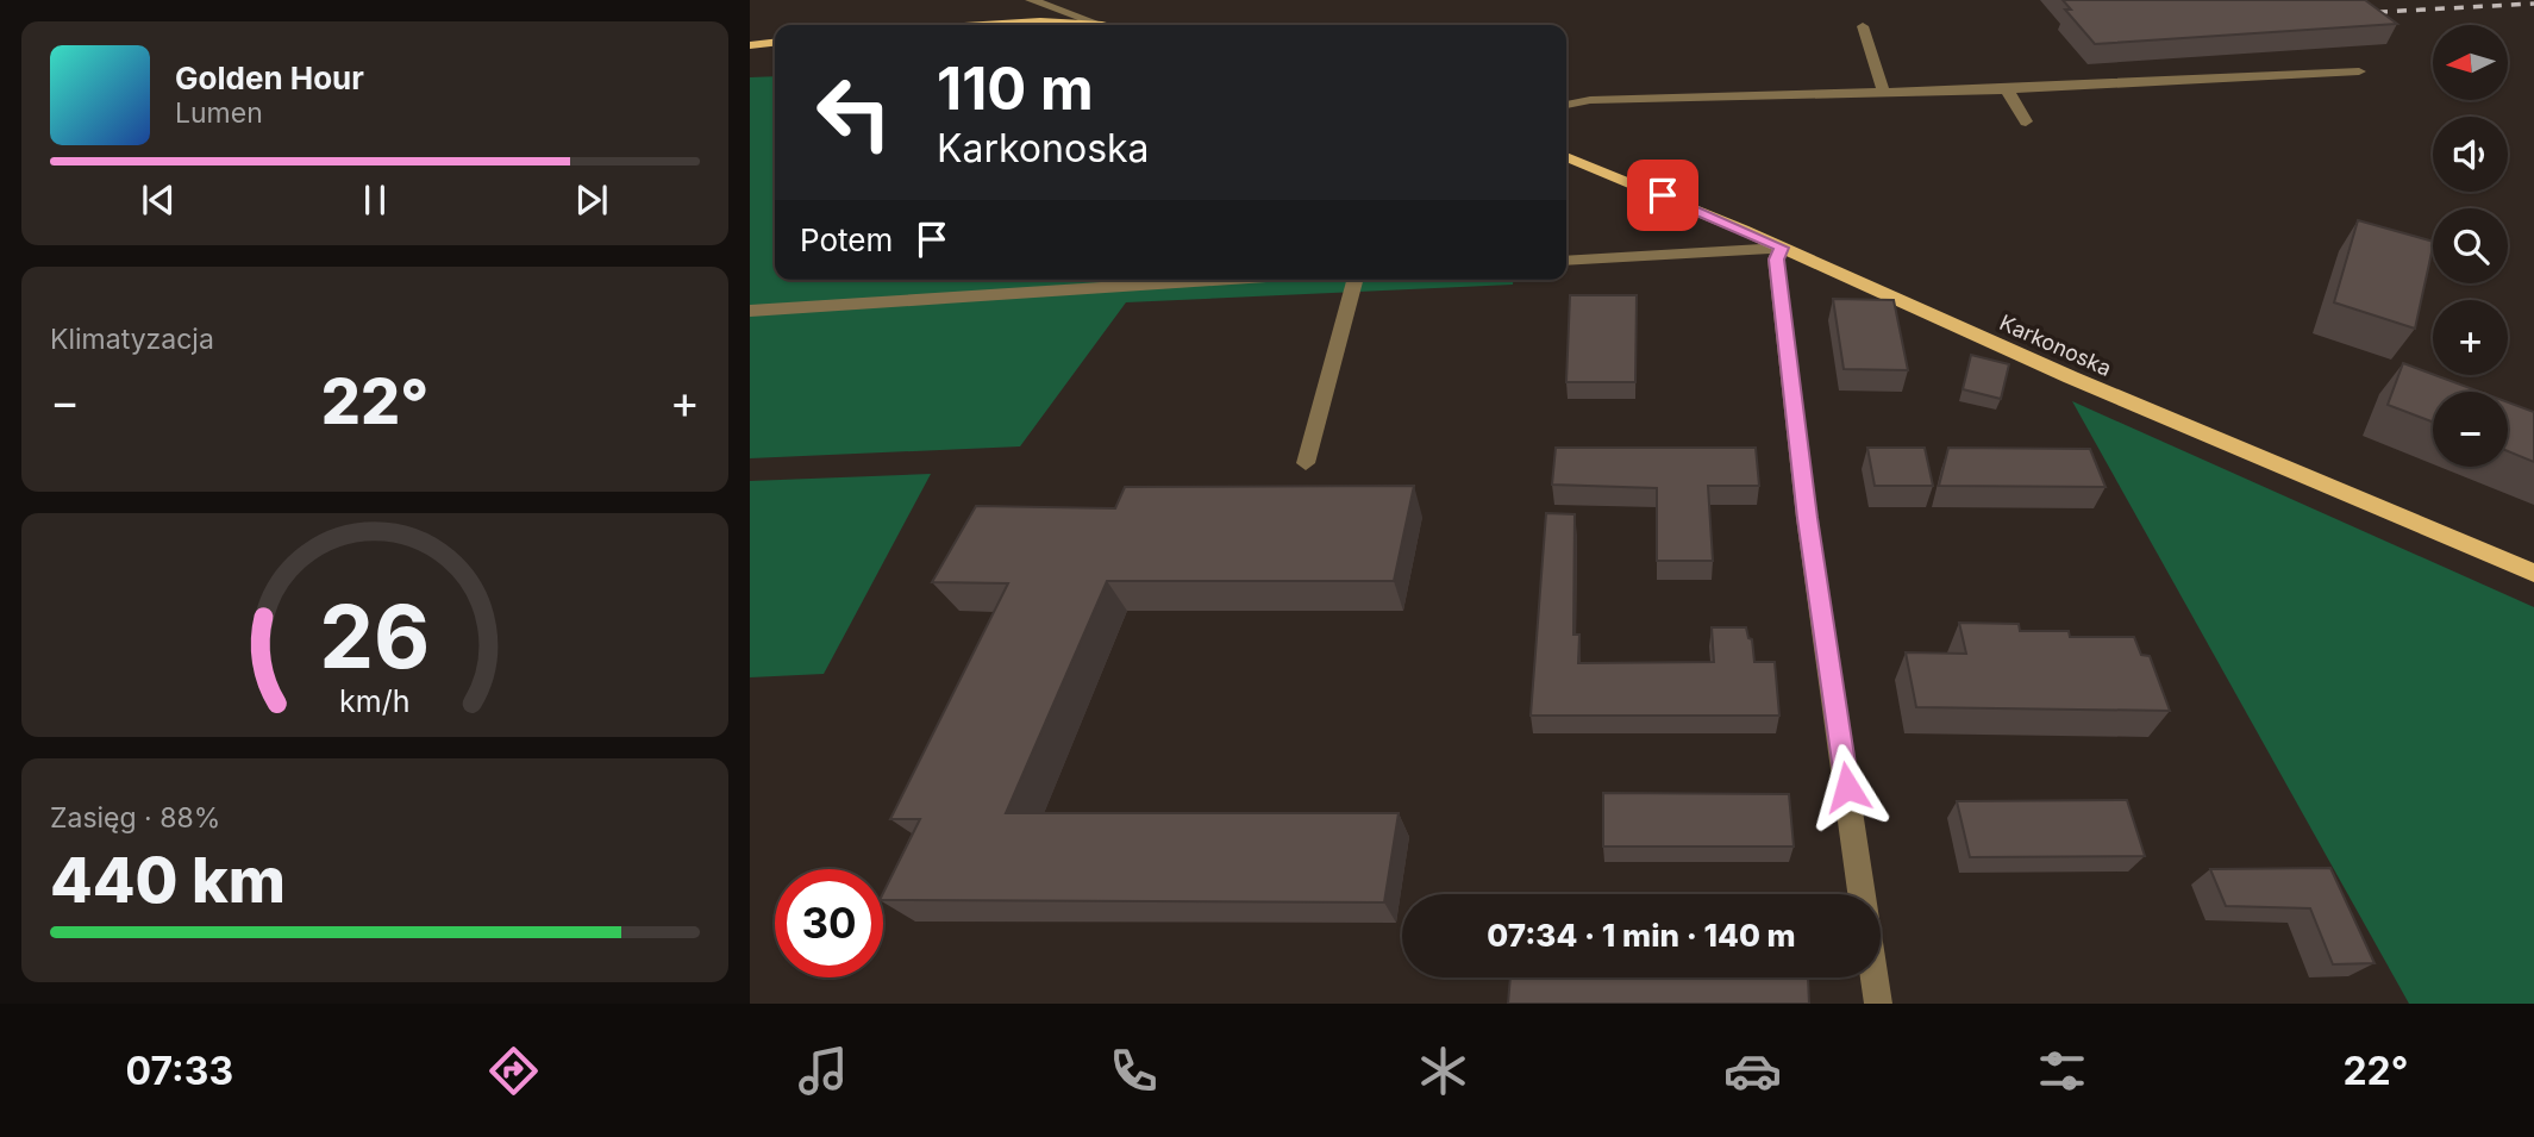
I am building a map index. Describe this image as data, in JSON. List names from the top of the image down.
{
  "streets": {
    "main road": ["Karkonoska"]
  },
  "north": "left",
  "page": {
    "map_buttons": ["+", "−"],
    "turn": ["110 m", "Karkonoska"],
    "song": ["Golden Hour", "Lumen"],
    "then": "Potem",
    "tile": [
      "Klimatyzacja",
      ["Zasięg · 88%", "440 km"]
    ],
    "heat": ["−", "22°", "+"],
    "limit": "30",
    "trip": "07:34 · 1 min · 140 m",
    "tabs": ["07:33", "22°"],
    "gauge": ["26", "km/h"]
  }
}
